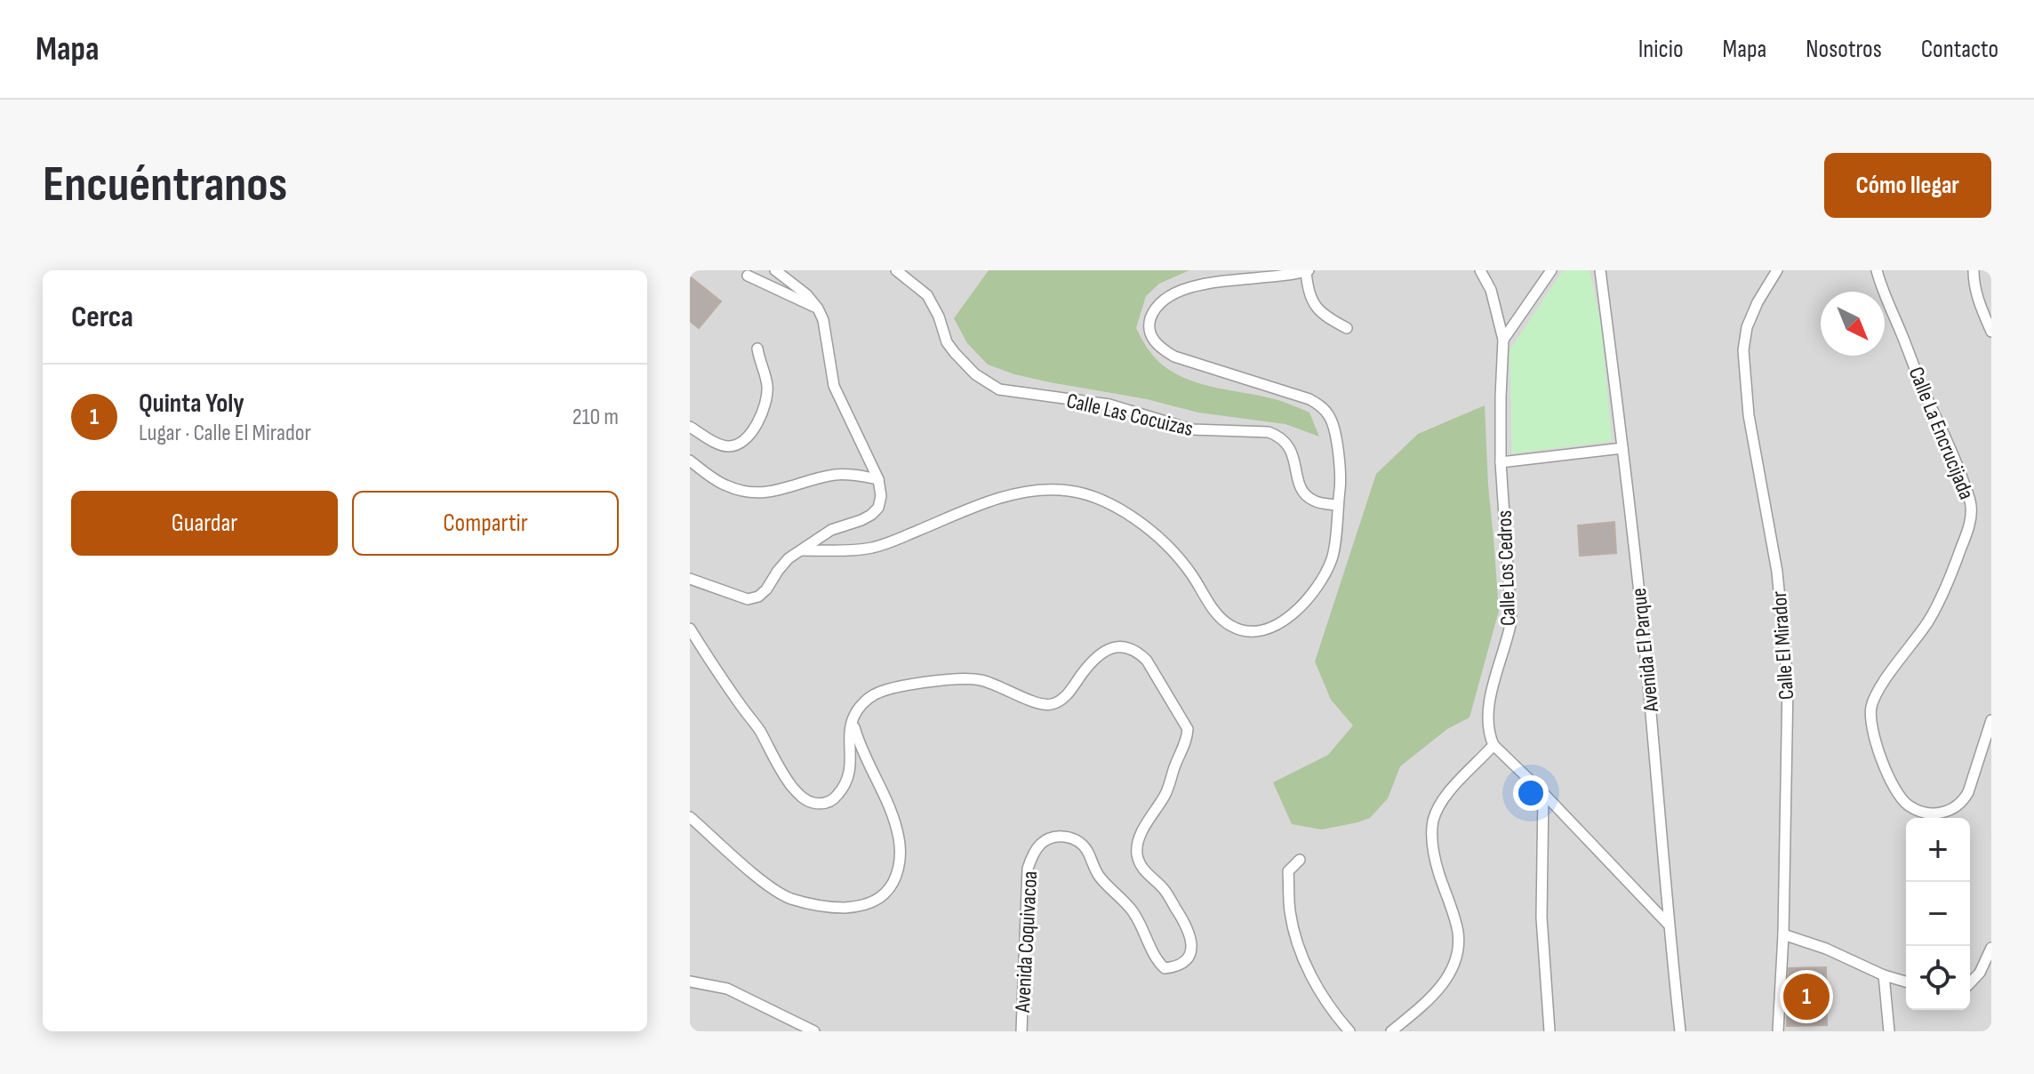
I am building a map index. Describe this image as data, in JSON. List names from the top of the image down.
{
  "streets": {
    "street": [
      "Calle Las Cocuizas",
      "Calle La Encrucijada",
      "Calle Los Cedros",
      "Calle El Mirador",
      "Avenida El Parque",
      "Avenida Coquivacoa"
    ]
  },
  "north": "bottom right",
  "page": {
    "header": "Mapa",
    "nav": [
      "Inicio",
      "Mapa",
      "Nosotros",
      "Contacto"
    ],
    "buttons": [
      "Cómo llegar",
      ["Guardar", "Compartir"]
    ],
    "title": "Encuéntranos",
    "heading": "Cerca",
    "list": [
      {
        "mark": "1",
        "name": "Quinta Yoly",
        "note": "Lugar · Calle El Mirador",
        "value": "210 m"
      }
    ],
    "map_buttons": ["+", "−"],
    "pins": "1"
  }
}
